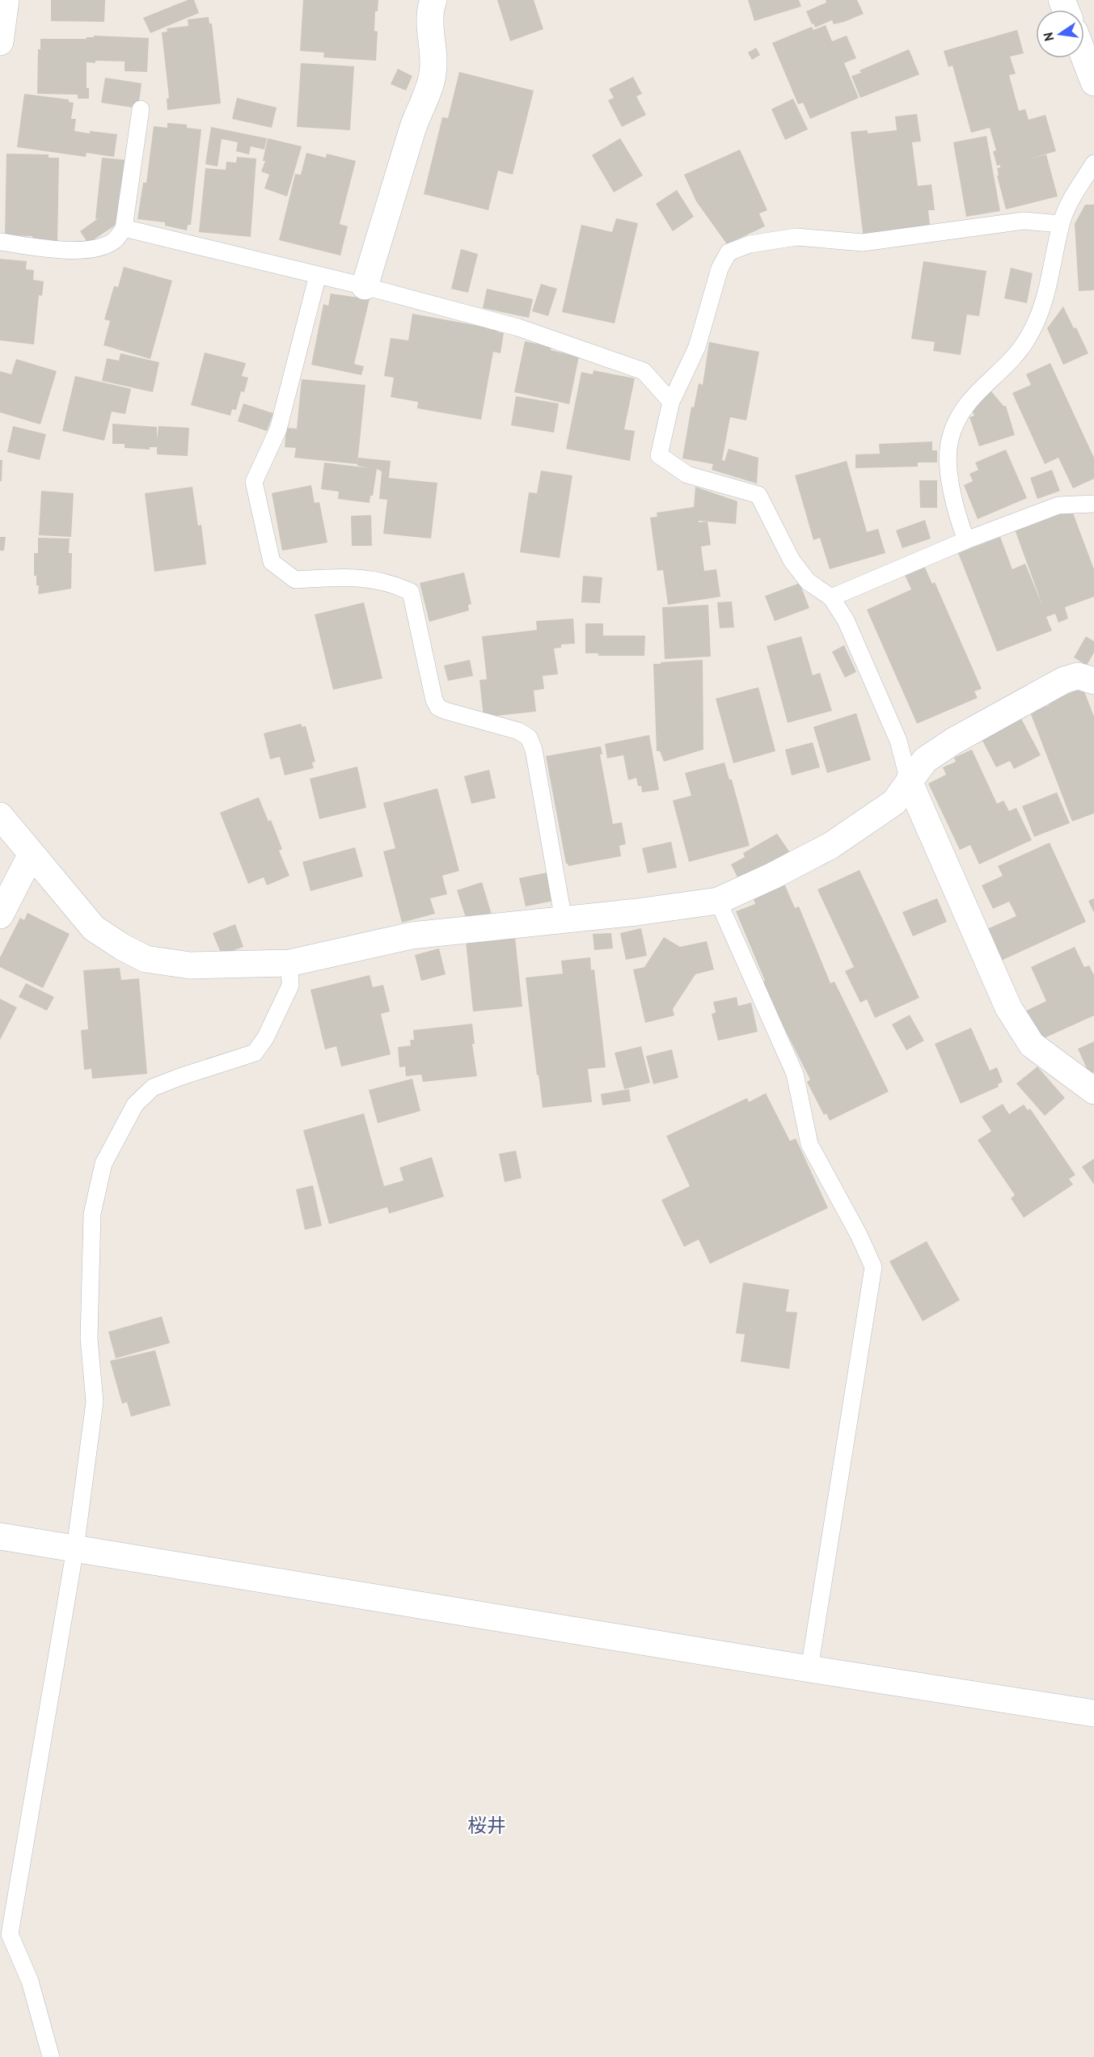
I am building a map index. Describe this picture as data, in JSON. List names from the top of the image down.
{
  "districts": ["桜井"],
  "north": "left"
}
